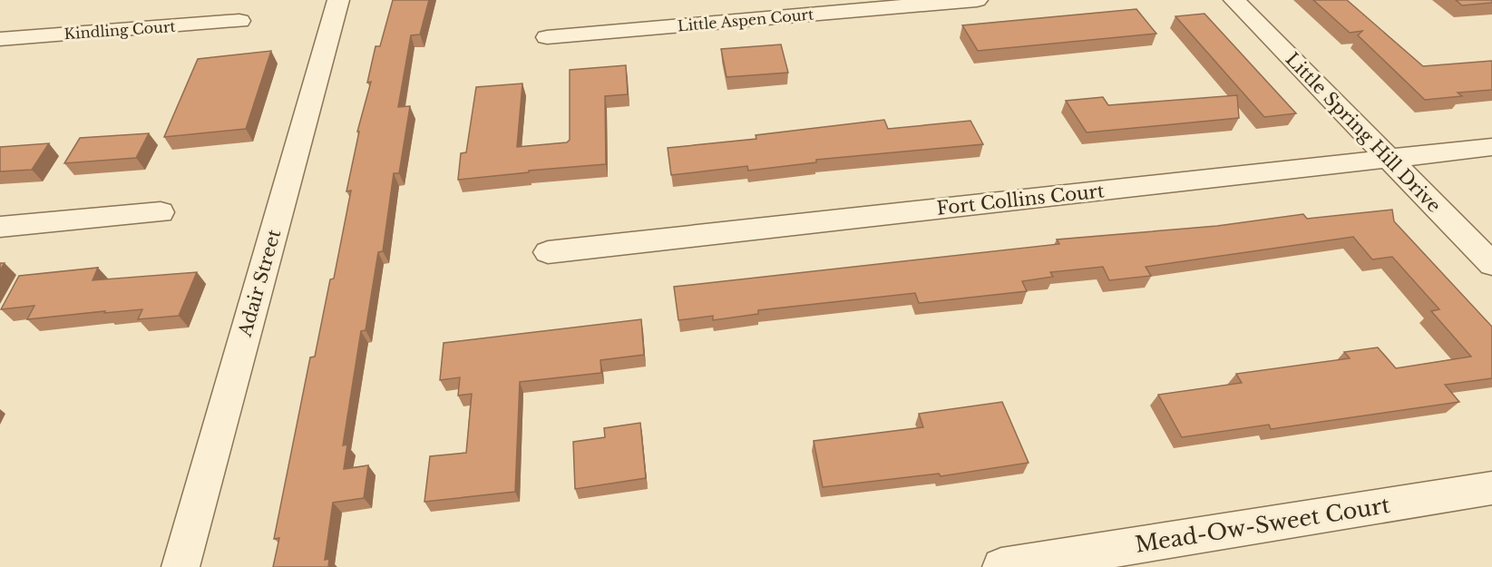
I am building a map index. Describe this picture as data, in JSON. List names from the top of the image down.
{
  "streets": {
    "street": [
      "Little Aspen Court",
      "Kindling Court",
      "Little Spring Hill Drive",
      "Fort Collins Court",
      "Adair Street",
      "Mead-Ow-Sweet Court"
    ]
  },
  "crossings": [
    ["Little Spring Hill Drive", "Fort Collins Court"]
  ]
}
